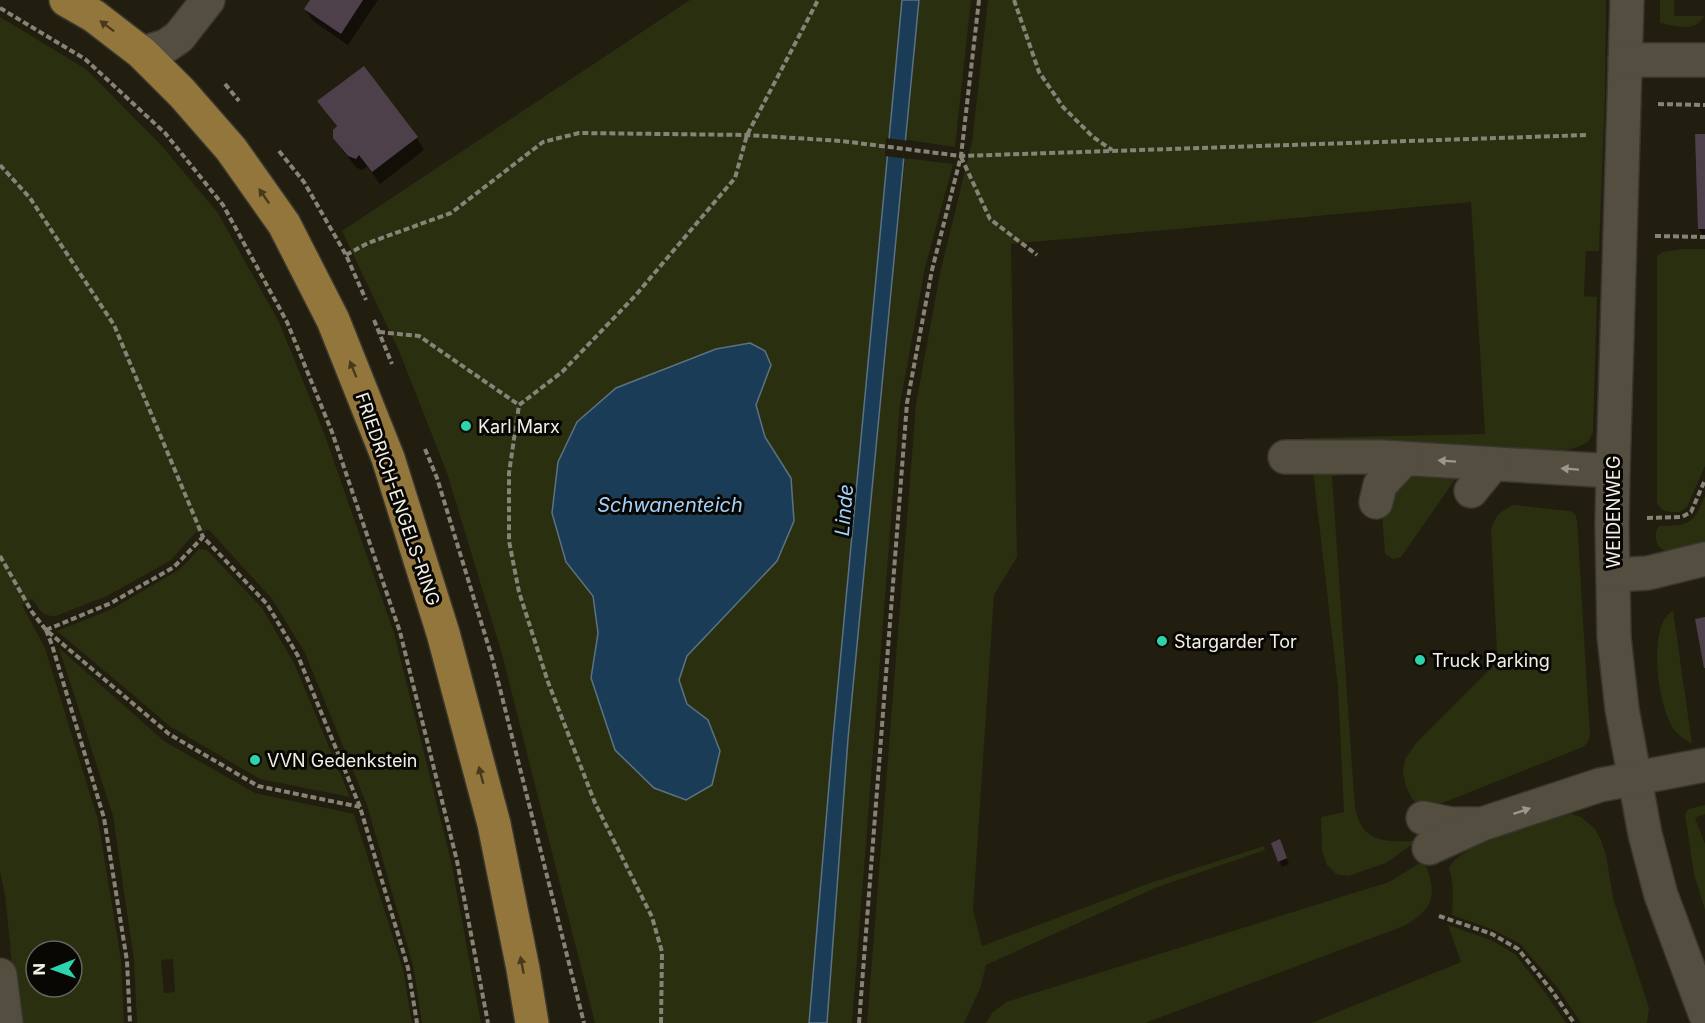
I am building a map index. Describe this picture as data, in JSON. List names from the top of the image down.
{
  "streets": {
    "main road": ["FRIEDRICH-ENGELS-RING"],
    "street": ["WEIDENWEG"]
  },
  "one_way": ["FRIEDRICH-ENGELS-RING"],
  "water": ["Schwanenteich", "Linde"],
  "places": [
    "Karl Marx",
    "Stargarder Tor",
    "Truck Parking",
    "VVN Gedenkstein"
  ],
  "north": "left"
}
